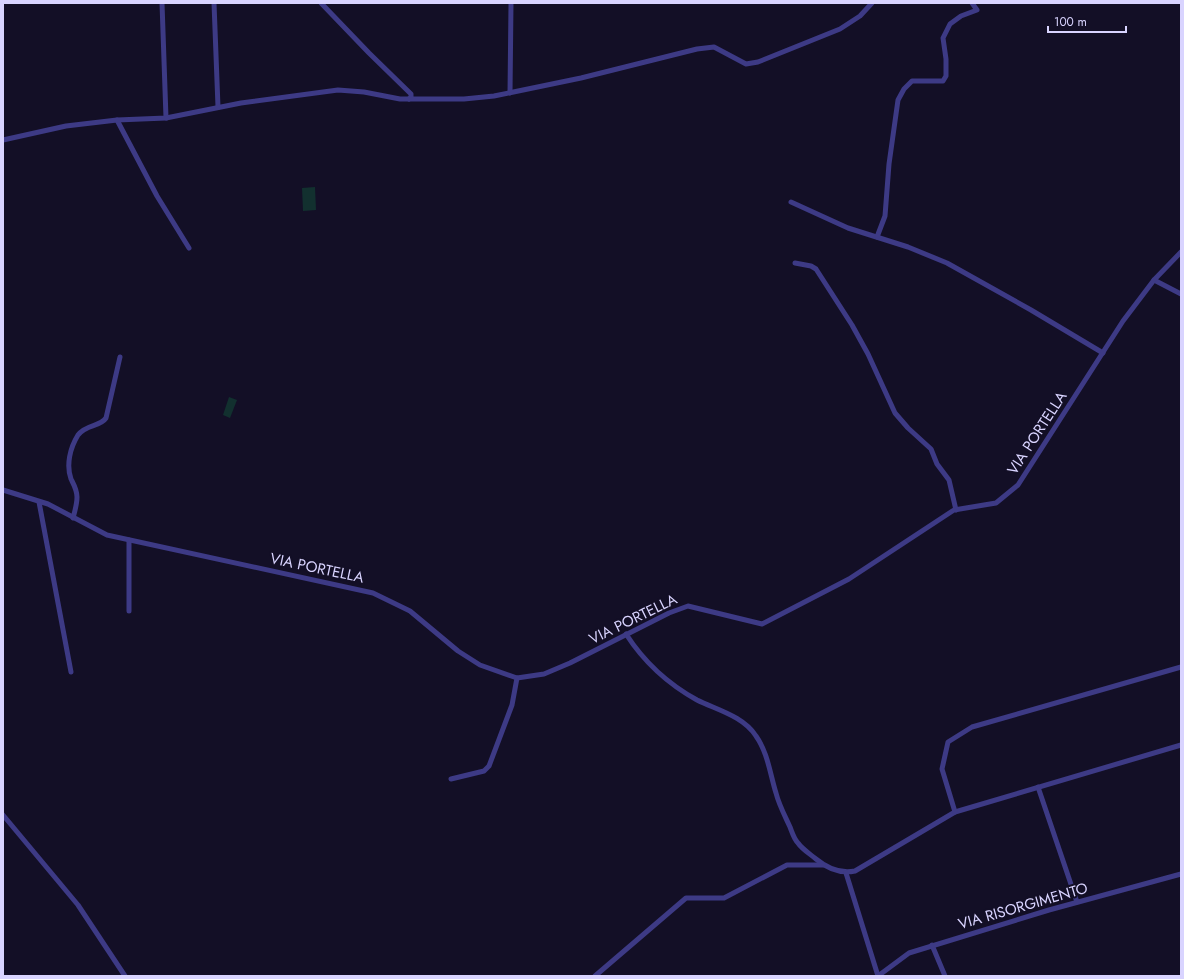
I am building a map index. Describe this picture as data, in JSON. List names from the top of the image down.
{
  "streets": {
    "street": ["VIA PORTELLA", "VIA RISORGIMENTO"]
  },
  "scale_bar": "100 m"
}
